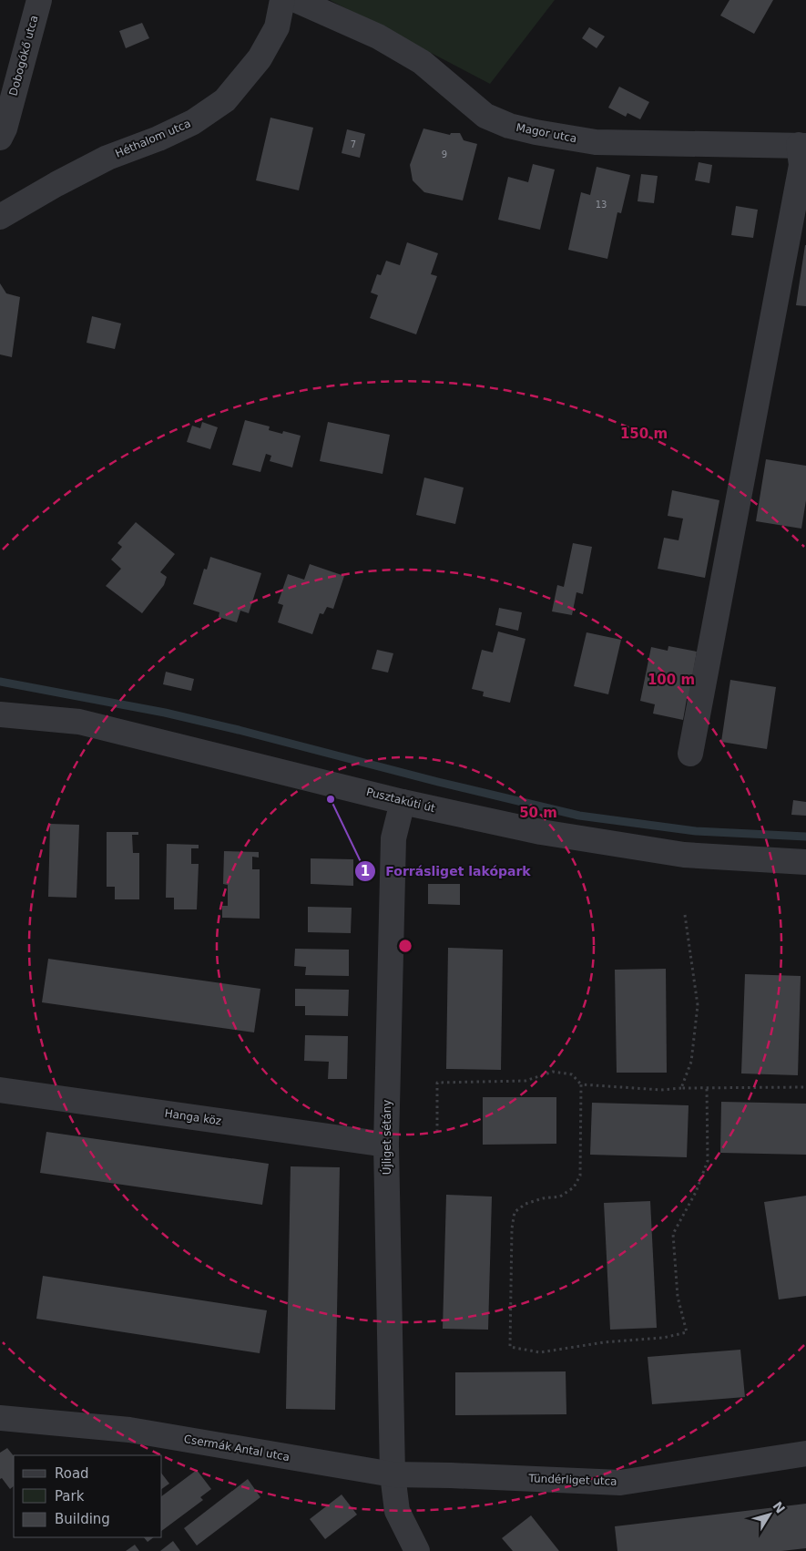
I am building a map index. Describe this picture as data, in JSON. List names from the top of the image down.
{
  "streets": {
    "street": [
      "Dobogókő utca",
      "Magor utca",
      "Héthalom utca",
      "Pusztakúti út",
      "Hanga köz",
      "Újliget sétány",
      "Csermák Antal utca",
      "Tündérliget utca"
    ]
  },
  "crossings": [
    ["Pusztakúti út", "Újliget sétány"],
    ["Hanga köz", "Újliget sétány"],
    ["Újliget sétány", "Csermák Antal utca"],
    ["Újliget sétány", "Tündérliget utca"],
    ["Csermák Antal utca", "Tündérliget utca"]
  ],
  "places": ["Forrásliget lakópark"],
  "house_numbers": ["7", "9", "13"],
  "legend": ["Road", "Park", "Building"],
  "north": "top right",
  "rings": ["150 m", "100 m", "50 m"]
}
